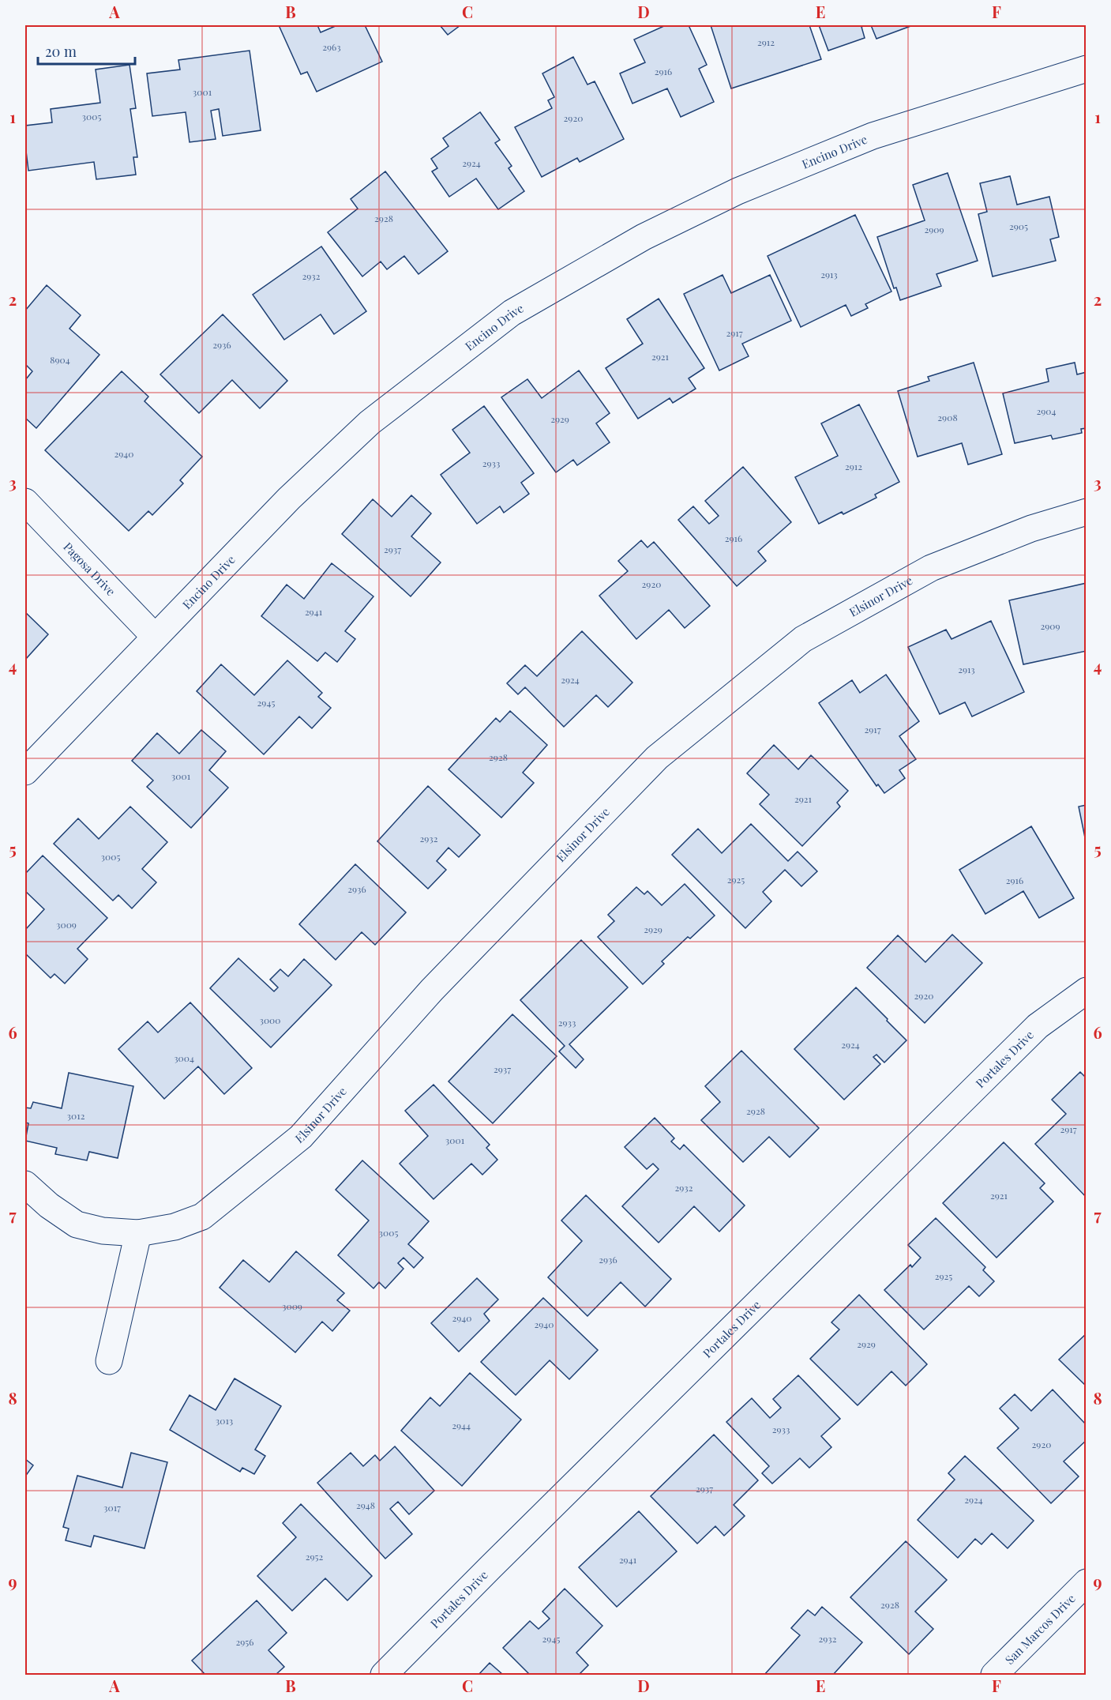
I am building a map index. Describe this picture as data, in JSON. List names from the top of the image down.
{
  "streets": {
    "street": [
      "Encino Drive",
      "Pagosa Drive",
      "Elsinor Drive",
      "Portales Drive",
      "San Marcos Drive"
    ]
  },
  "crossings": [
    ["Encino Drive", "Pagosa Drive"]
  ],
  "house_numbers": [
    "2912",
    "2963",
    "2916",
    "3001",
    "3005",
    "2920",
    "2924",
    "2928",
    "2905",
    "2909",
    "2913",
    "2932",
    "2917",
    "2936",
    "2921",
    "8904",
    "2904",
    "2908",
    "2929",
    "2940",
    "2933",
    "2912",
    "2916",
    "2937",
    "2920",
    "2941",
    "2909",
    "2913",
    "2924",
    "2945",
    "2917",
    "2928",
    "3001",
    "2921",
    "2932",
    "3005",
    "2925",
    "2916",
    "2936",
    "3009",
    "2929",
    "2920",
    "3000",
    "2933",
    "2924",
    "3004",
    "2937",
    "2928",
    "3012",
    "2917",
    "3001",
    "2932",
    "2921",
    "3005",
    "2936",
    "2925",
    "3009",
    "2940",
    "2940",
    "2929",
    "3013",
    "2944",
    "2933",
    "2920",
    "2937",
    "2924",
    "2948",
    "3017",
    "2952",
    "2941",
    "2928",
    "2945",
    "2932",
    "2956"
  ],
  "scale_bar": "20 m",
  "grid": {
    "columns": [
      "A",
      "B",
      "C",
      "D",
      "E",
      "F"
    ],
    "rows": [
      "1",
      "2",
      "3",
      "4",
      "5",
      "6",
      "7",
      "8",
      "9"
    ]
  }
}
